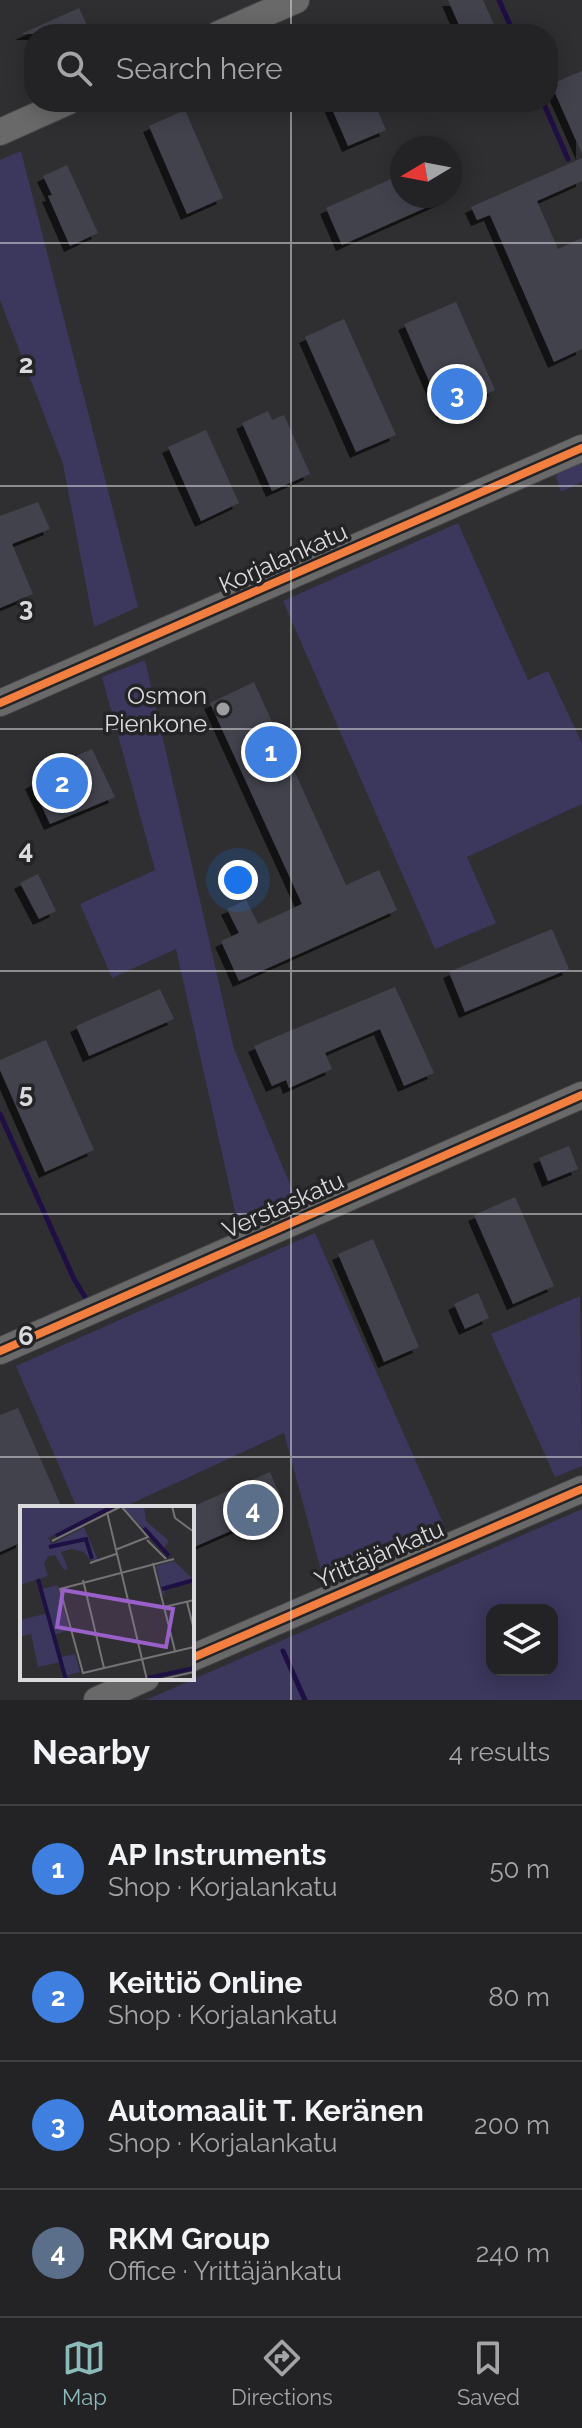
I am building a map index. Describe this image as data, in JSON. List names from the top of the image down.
{
  "streets": {
    "street": ["Korjalankatu", "Verstaskatu", "Yrittäjänkatu"]
  },
  "places": ["Osmon Pienkone"],
  "north": "left",
  "page": {
    "search": "Search here",
    "pins": [
      "3",
      "1",
      "2",
      "4"
    ],
    "heading": ["Nearby", "4 results"],
    "list": [
      {
        "mark": "1",
        "name": "AP Instruments",
        "note": "Shop · Korjalankatu",
        "value": "50 m"
      },
      {
        "mark": "2",
        "name": "Keittiö Online",
        "note": "Shop · Korjalankatu",
        "value": "80 m"
      },
      {
        "mark": "3",
        "name": "Automaalit T. Keränen",
        "note": "Shop · Korjalankatu",
        "value": "200 m"
      },
      {
        "mark": "4",
        "name": "RKM Group",
        "note": "Office · Yrittäjänkatu",
        "value": "240 m"
      }
    ],
    "nav": ["Map", "Directions", "Saved"]
  },
  "grid": {
    "rows": [
      "2",
      "3",
      "4",
      "5",
      "6"
    ]
  }
}
